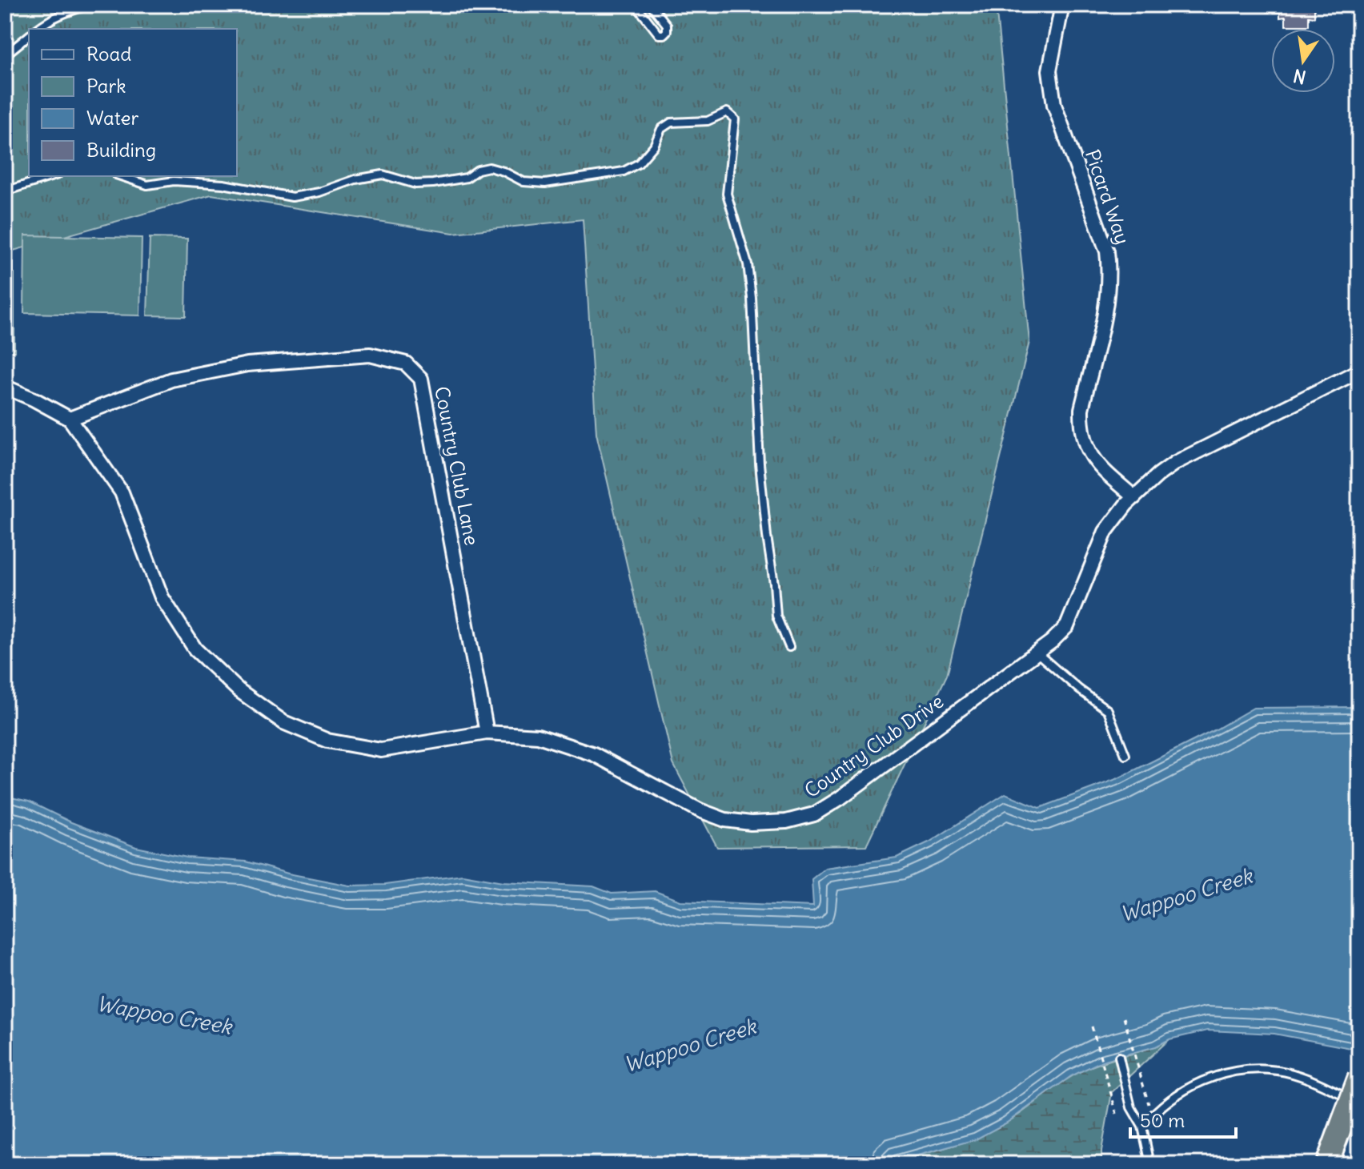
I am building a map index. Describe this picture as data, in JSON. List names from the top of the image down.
{
  "streets": {
    "street": ["Picard Way", "Country Club Lane", "Country Club Drive"]
  },
  "crossings": [
    ["Picard Way", "Country Club Drive"],
    ["Country Club Lane", "Country Club Drive"]
  ],
  "water": ["Wappoo Creek"],
  "legend": [
    "Road",
    "Park",
    "Water",
    "Building"
  ],
  "scale_bar": "50 m",
  "north": "bottom"
}
